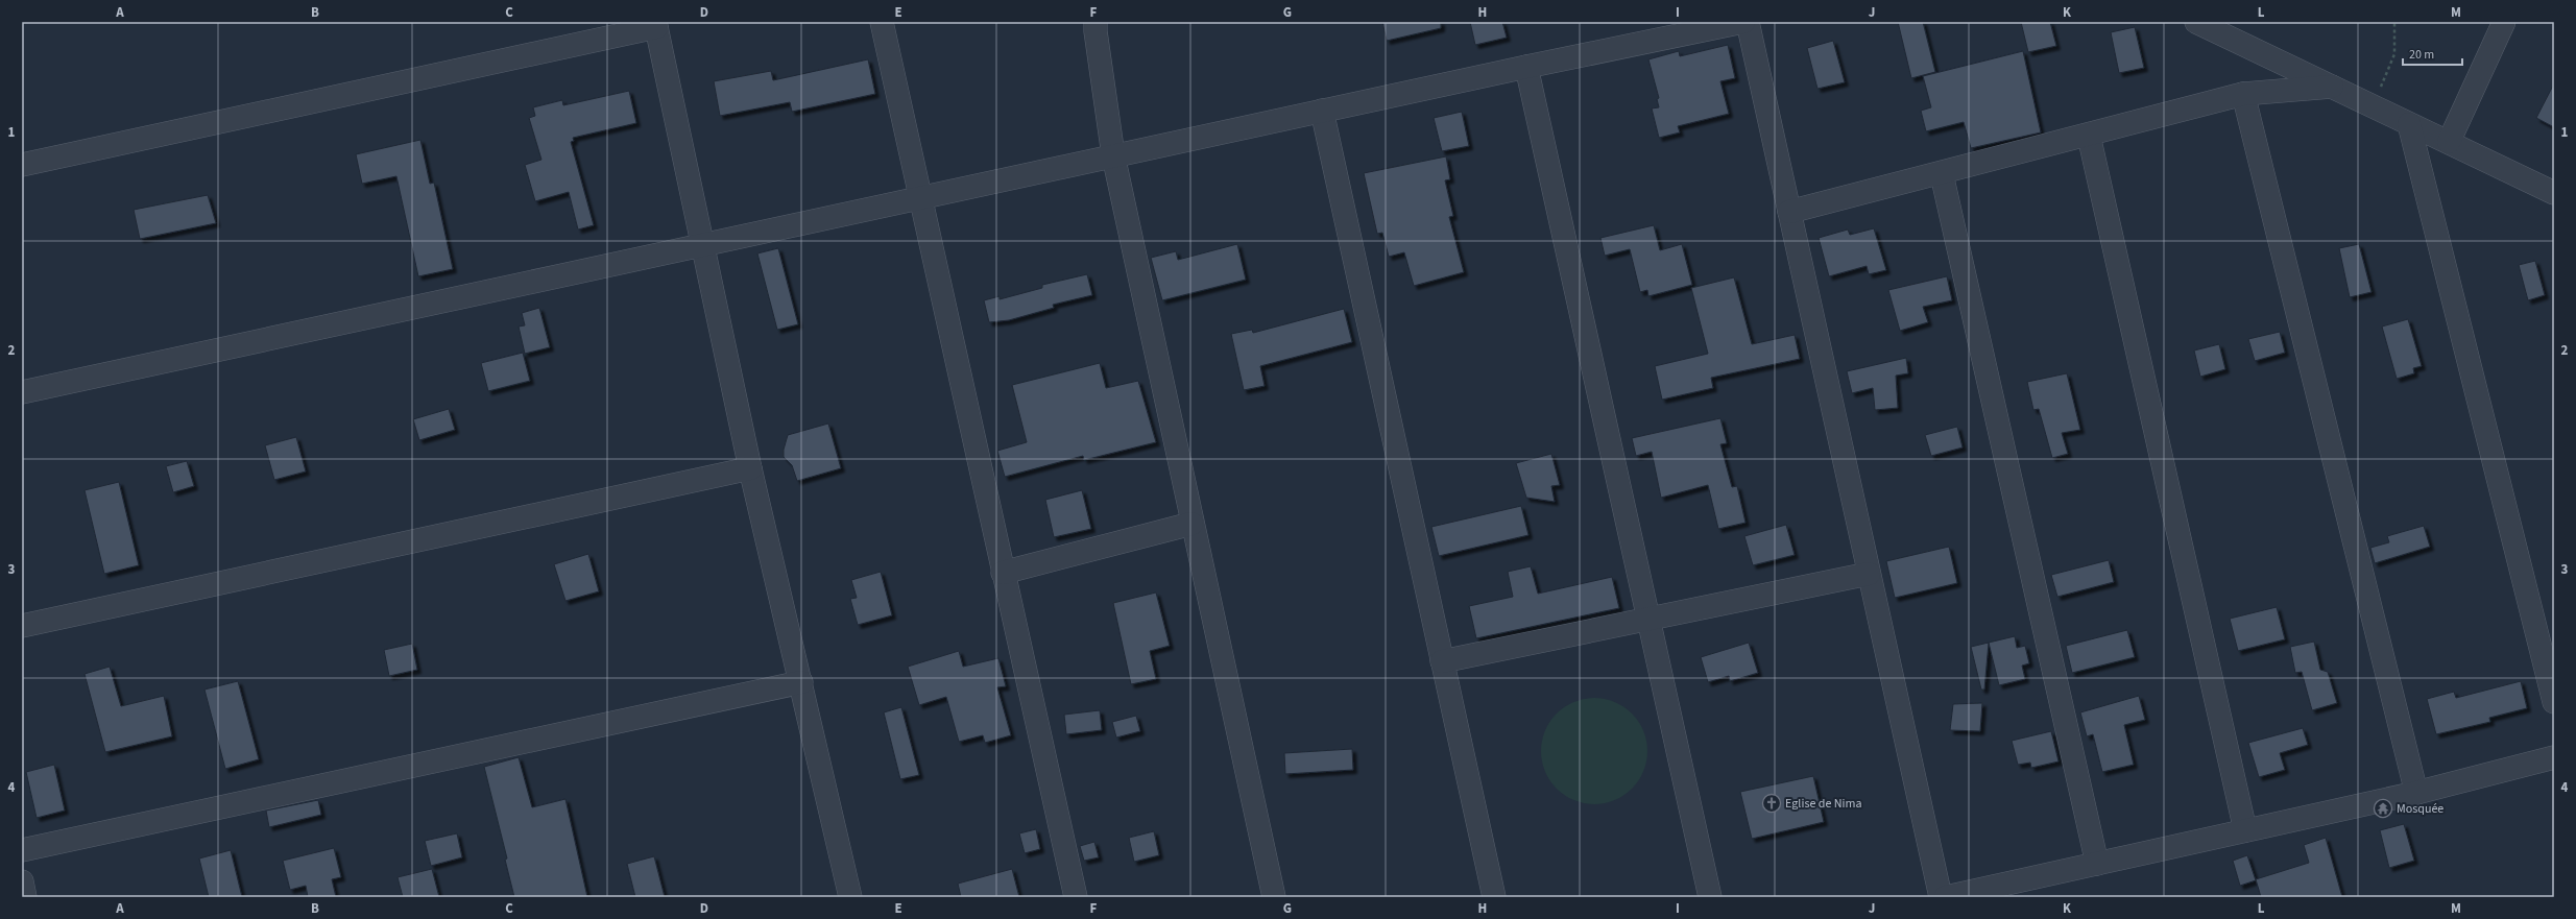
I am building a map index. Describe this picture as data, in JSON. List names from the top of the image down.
{
  "places": {
    "church": ["Eglise de Nima"],
    "temple": ["Mosquée"]
  },
  "scale_bar": "20 m",
  "grid": {
    "columns": [
      "A",
      "B",
      "C",
      "D",
      "E",
      "F",
      "G",
      "H",
      "I",
      "J",
      "K",
      "L",
      "M"
    ],
    "rows": [
      "1",
      "2",
      "3",
      "4"
    ]
  }
}
